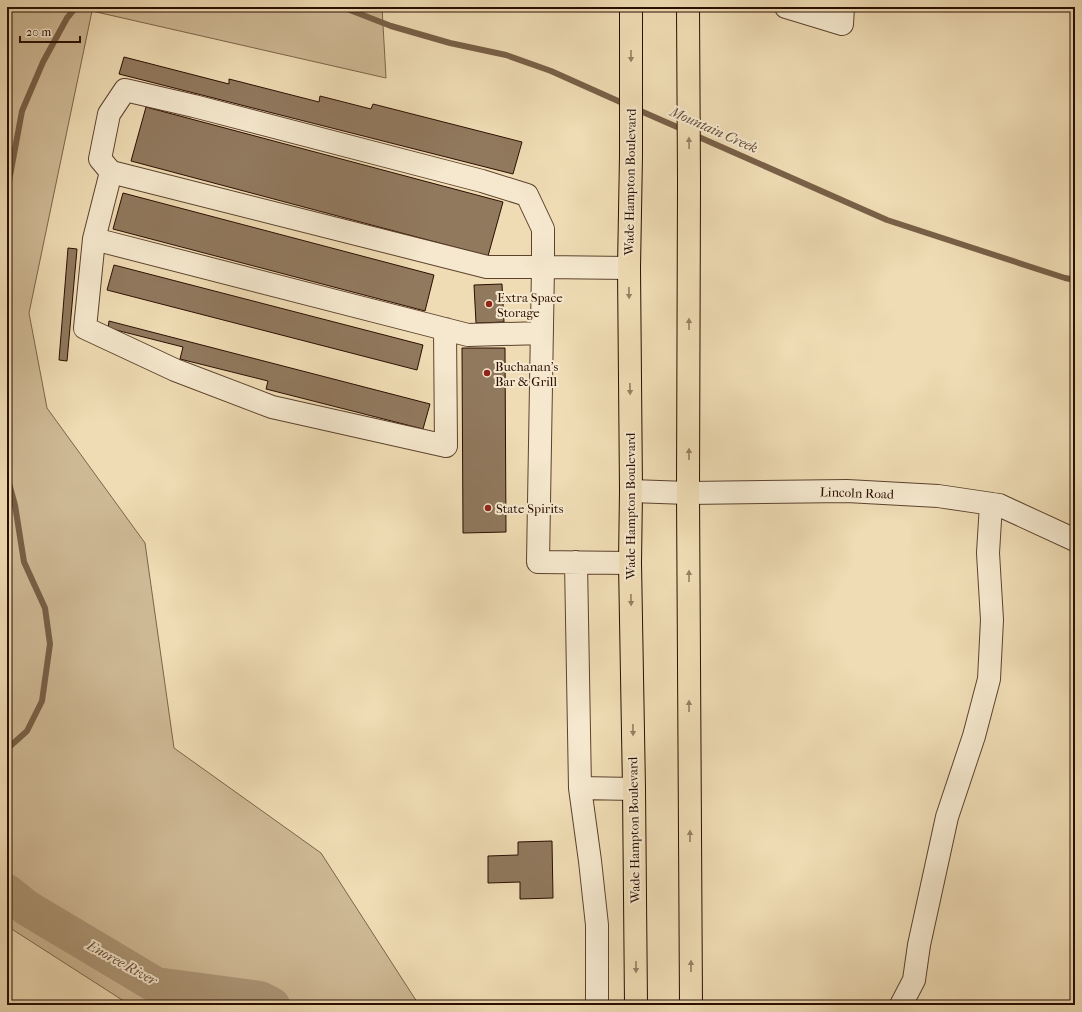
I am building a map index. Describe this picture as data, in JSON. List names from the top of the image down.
{
  "streets": {
    "main road": ["Wade Hampton Boulevard"],
    "street": ["Lincoln Road"]
  },
  "crossings": [
    ["Wade Hampton Boulevard", "Lincoln Road"]
  ],
  "water": ["Mountain Creek", "Enoree River"],
  "places": ["Extra Space Storage", "Buchanan’s Bar & Grill", "State Spirits"],
  "scale_bar": "20 m"
}
